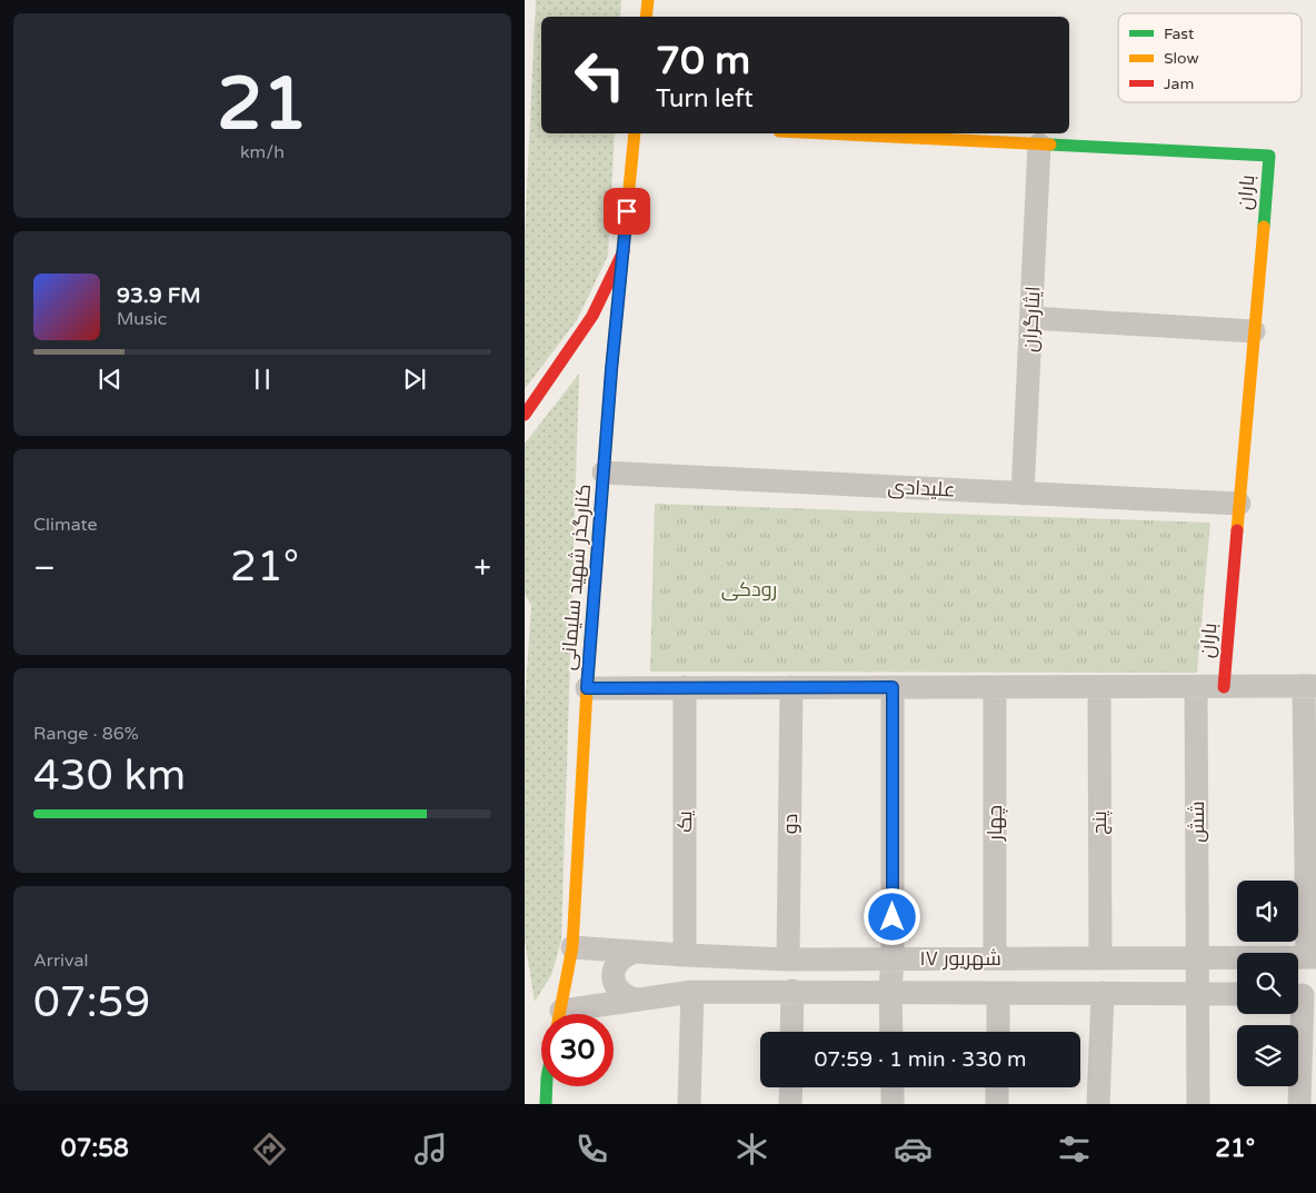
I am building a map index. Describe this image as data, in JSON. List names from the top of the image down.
{
  "streets": {
    "main road": ["باران", "کنارگذر شهید سلیمانی"],
    "street": [
      "ایثارگران",
      "علیدادی",
      "یک",
      "شش",
      "چهار",
      "پنج",
      "دو",
      "۱۷ شهریور"
    ]
  },
  "crossings": [
    ["باران", "ایثارگران"],
    ["باران", "علیدادی"],
    ["ایثارگران", "علیدادی"],
    ["علیدادی", "کنارگذر شهید سلیمانی"],
    ["کنارگذر شهید سلیمانی", "۱۷ شهریور"],
    ["یک", "۱۷ شهریور"],
    ["شش", "۱۷ شهریور"],
    ["چهار", "۱۷ شهریور"],
    ["پنج", "۱۷ شهریور"],
    ["دو", "۱۷ شهریور"]
  ],
  "parks": ["رودکی"],
  "legend": ["Fast", "Slow", "Jam"],
  "page": {
    "tile": [
      ["21", "km/h"],
      "Climate",
      ["Range · 86%", "430 km"],
      ["Arrival", "07:59"]
    ],
    "turn": ["70 m", "Turn left"],
    "song": ["93.9 FM", "Music"],
    "heat": ["−", "21°", "+"],
    "limit": "30",
    "trip": "07:59 · 1 min · 330 m",
    "tabs": ["07:58", "21°"]
  }
}
